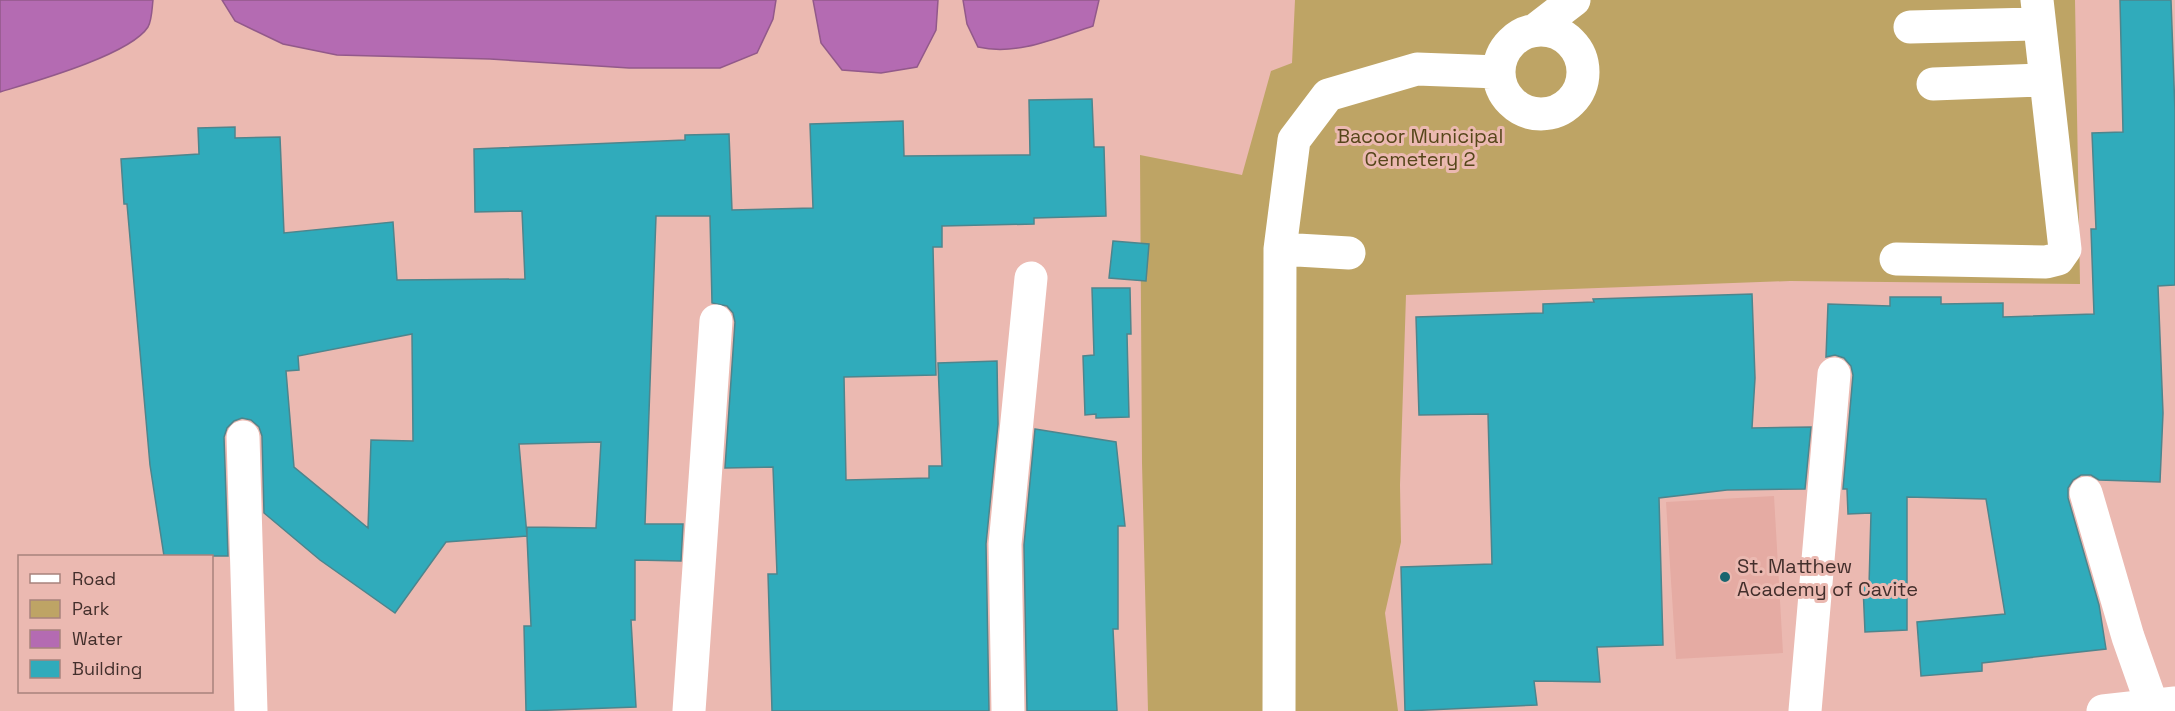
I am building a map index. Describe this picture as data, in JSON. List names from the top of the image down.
{
  "parks": ["Bacoor Municipal Cemetery 2"],
  "places": ["St. Matthew Academy of Cavite"],
  "legend": [
    "Road",
    "Park",
    "Water",
    "Building"
  ]
}
